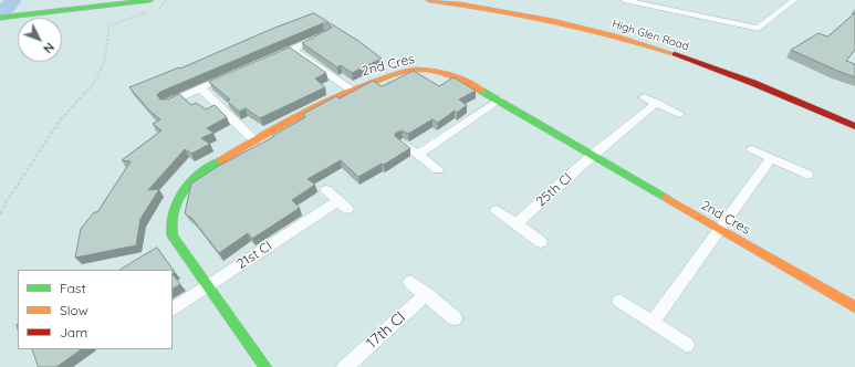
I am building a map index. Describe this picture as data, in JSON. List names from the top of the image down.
{
  "streets": {
    "street": [
      "High Glen Road",
      "2nd Cres",
      "25th Cl",
      "21st Cl",
      "17th Cl"
    ]
  },
  "crossings": [
    ["2nd Cres", "25th Cl"],
    ["2nd Cres", "21st Cl"]
  ],
  "legend": ["Fast", "Slow", "Jam"],
  "north": "bottom right"
}
